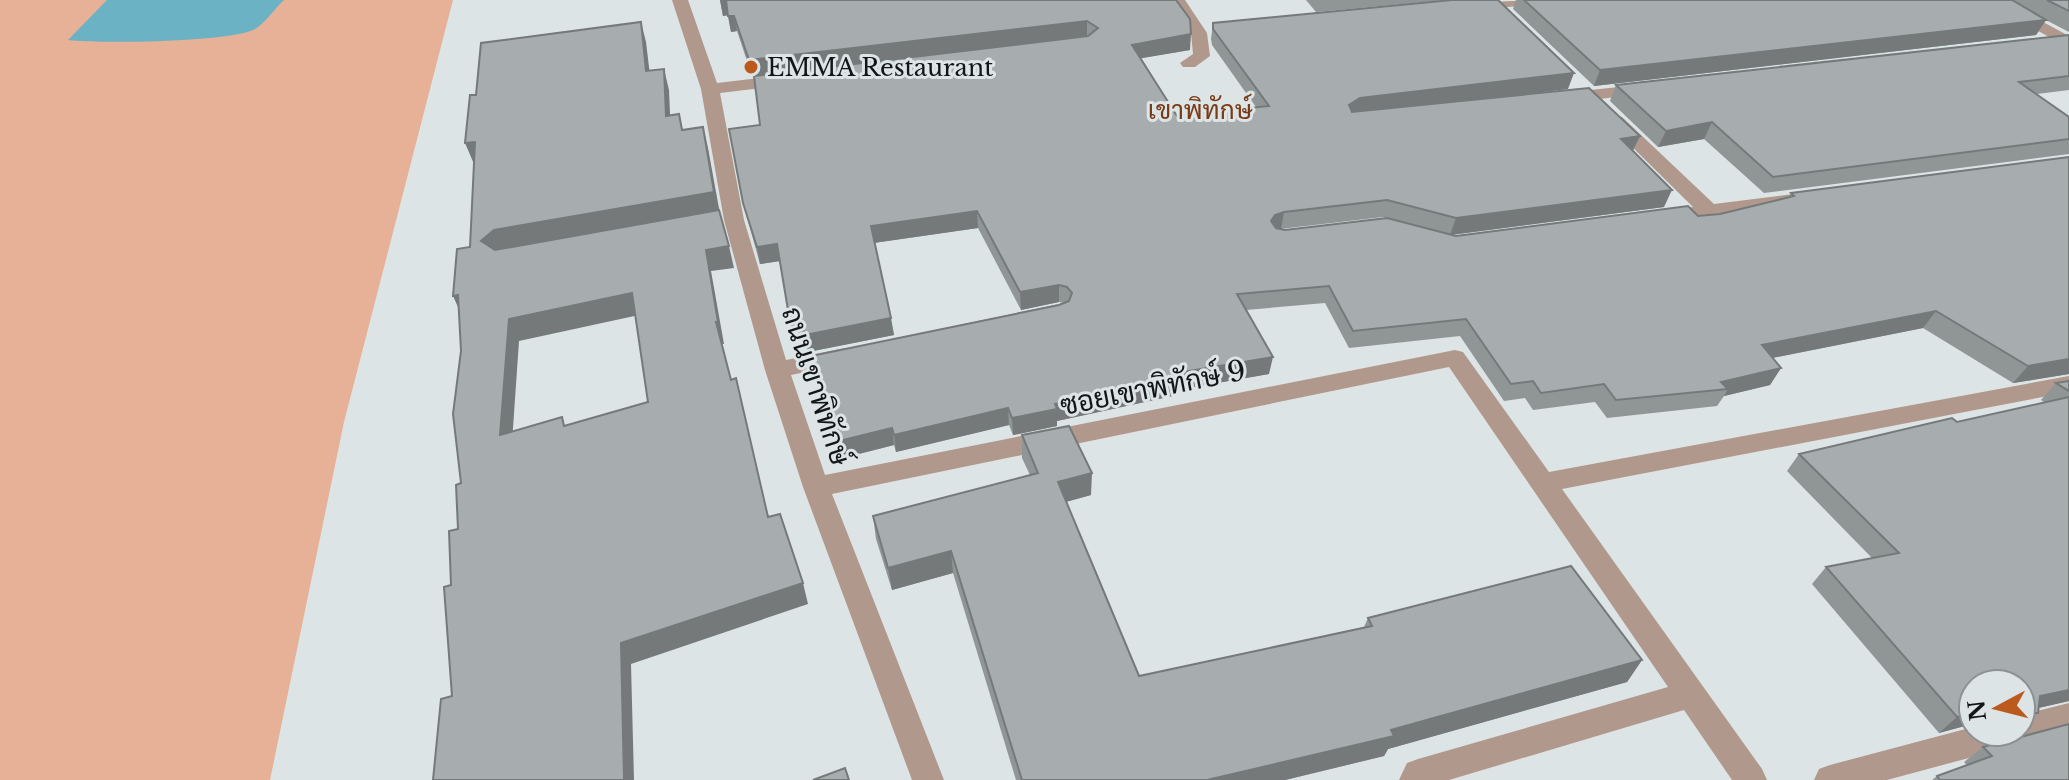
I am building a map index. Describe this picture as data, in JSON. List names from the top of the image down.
{
  "streets": {
    "street": ["ถนนเขาพิทักษ์", "ซอยเขาพิทักษ์ 9"]
  },
  "crossings": [
    ["ถนนเขาพิทักษ์", "ซอยเขาพิทักษ์ 9"]
  ],
  "districts": ["เขาพิทักษ์"],
  "places": ["EMMA Restaurant"],
  "north": "left"
}
